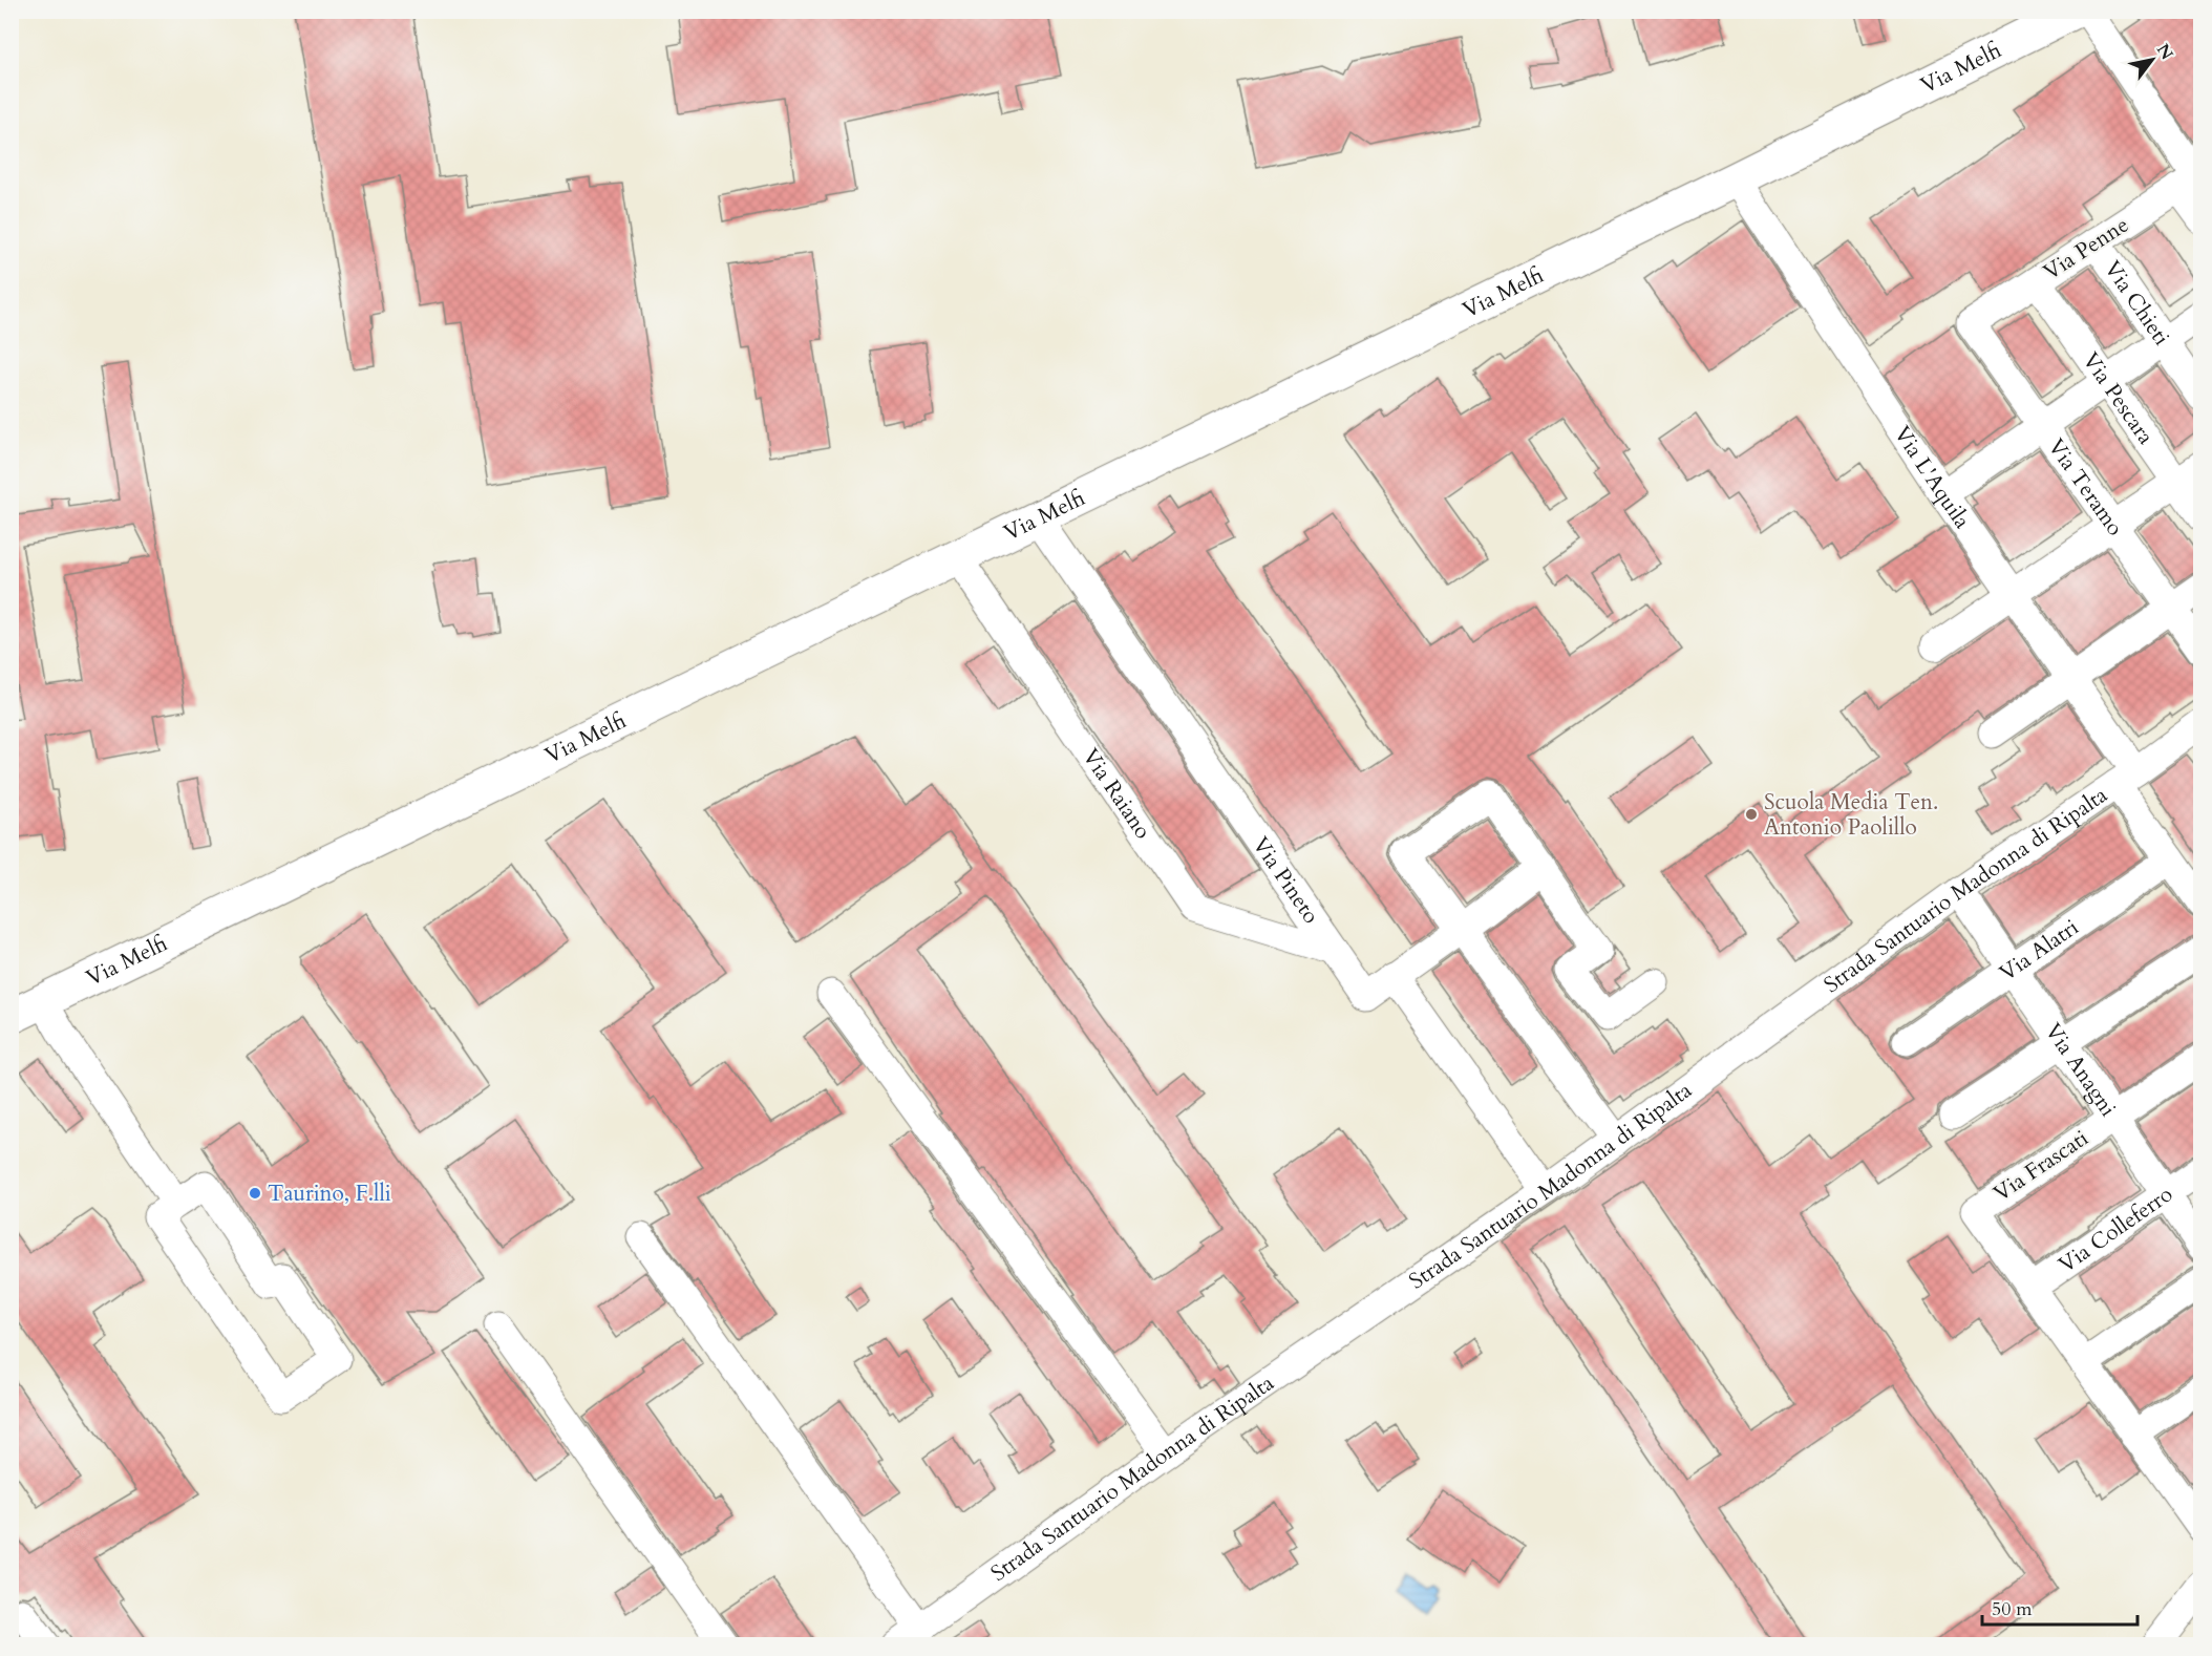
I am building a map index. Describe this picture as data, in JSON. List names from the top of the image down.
{
  "streets": {
    "main road": ["Via Melfi"],
    "street": [
      "Via Penne",
      "Via Chieti",
      "Via Pescara",
      "Via L'Aquila",
      "Via Teramo",
      "Via Raiano",
      "Via Pineto",
      "Strada Santuario Madonna di Ripalta",
      "Via Alatri",
      "Via Anagni",
      "Via Frascati",
      "Via Colleferro"
    ]
  },
  "crossings": [
    ["Via Melfi", "Via L'Aquila"],
    ["Via Melfi", "Via Raiano"],
    ["Via Melfi", "Via Pineto"],
    ["Via Penne", "Via Chieti"],
    ["Via Penne", "Via Pescara"],
    ["Via Penne", "Via Teramo"],
    ["Via L'Aquila", "Strada Santuario Madonna di Ripalta"],
    ["Via L'Aquila", "Via Alatri"],
    ["Via Raiano", "Via Pineto"],
    ["Strada Santuario Madonna di Ripalta", "Via Anagni"],
    ["Via Alatri", "Via Anagni"],
    ["Via Anagni", "Via Frascati"],
    ["Via Anagni", "Via Colleferro"],
    ["Via Frascati", "Via Colleferro"]
  ],
  "places": ["Scuola Media Ten. Antonio Paolillo", "Taurino, F.lli"],
  "scale_bar": "50 m",
  "north": "top right"
}
